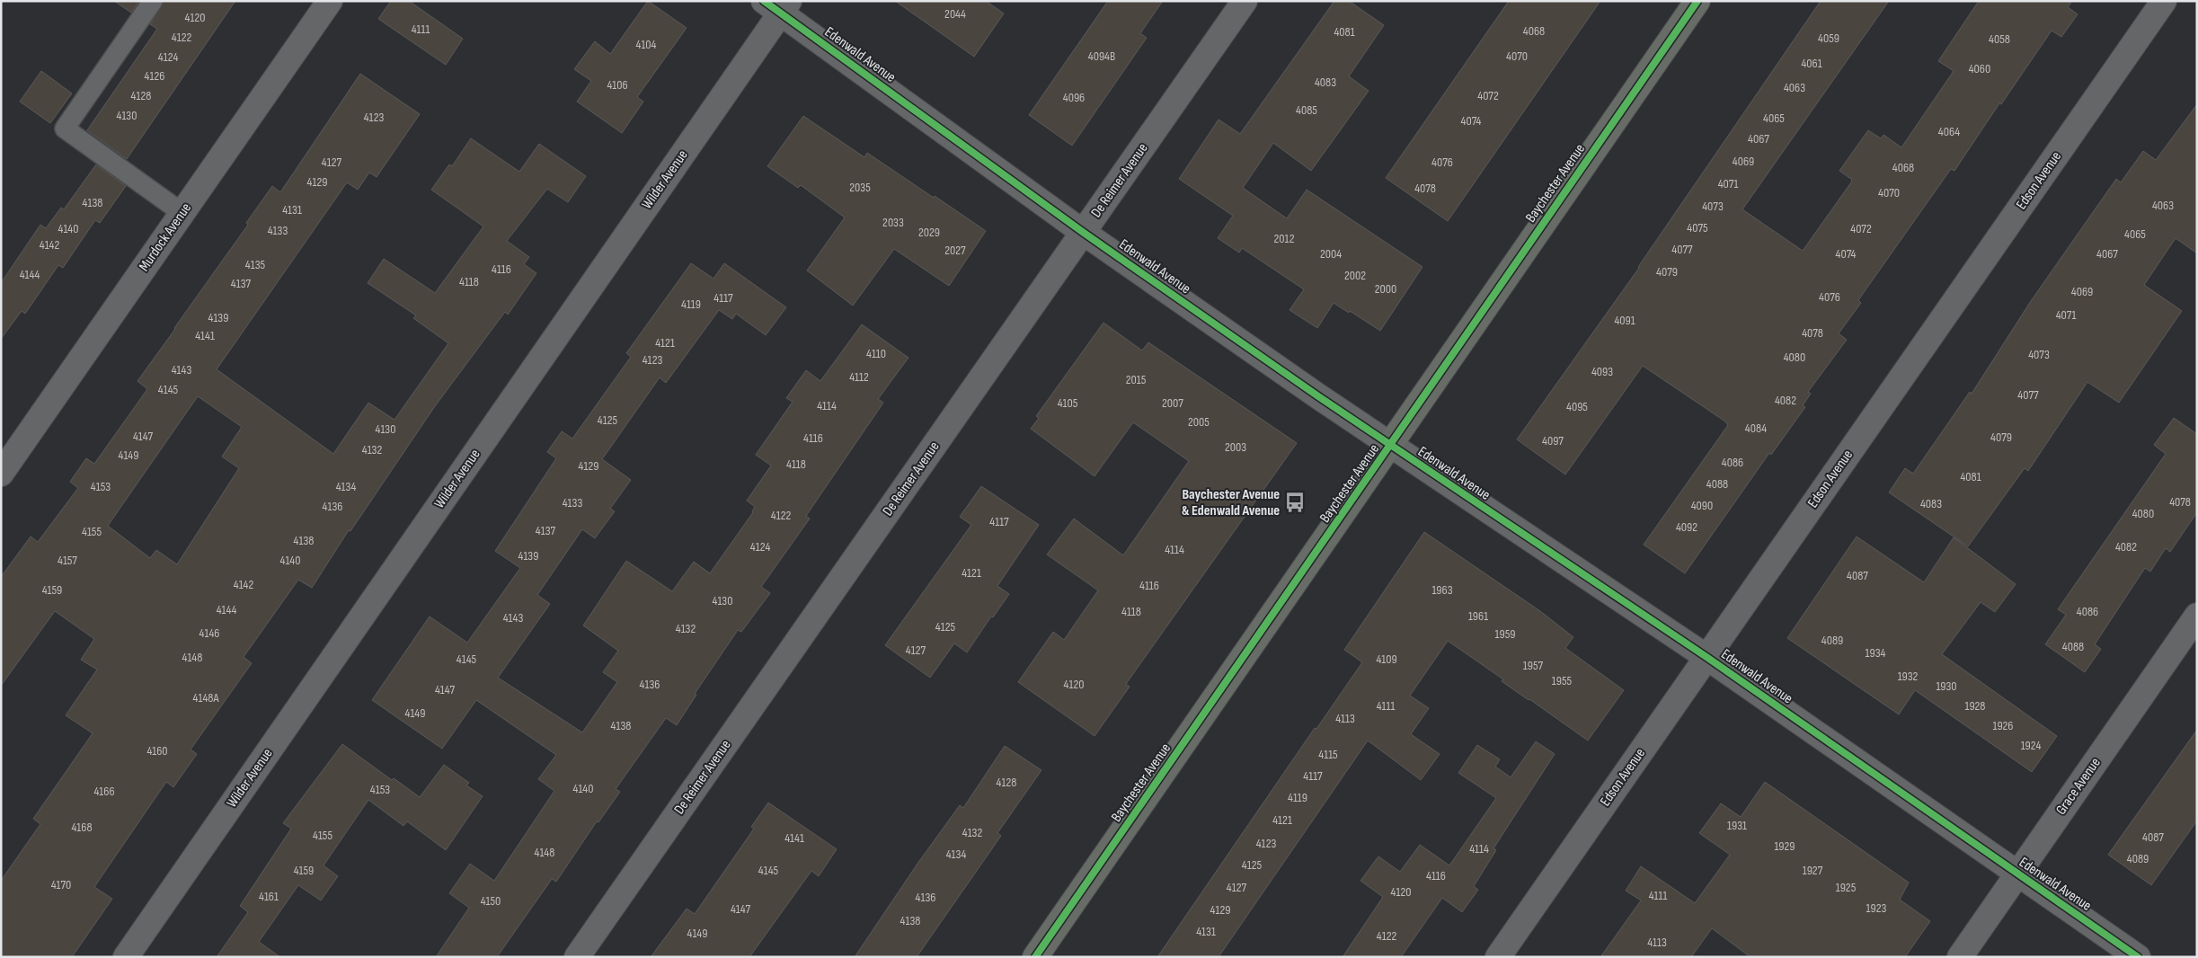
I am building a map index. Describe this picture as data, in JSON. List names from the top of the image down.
{
  "streets": {
    "main road": ["Baychester Avenue"],
    "street": [
      "Edenwald Avenue",
      "Wilder Avenue",
      "De Reimer Avenue",
      "Edson Avenue",
      "Murdock Avenue",
      "Grace Avenue"
    ]
  },
  "crossings": [
    ["Edenwald Avenue", "Wilder Avenue"],
    ["Edenwald Avenue", "De Reimer Avenue"],
    ["Edenwald Avenue", "Edson Avenue"],
    ["Edenwald Avenue", "Baychester Avenue"],
    ["Edenwald Avenue", "Grace Avenue"]
  ],
  "places": {
    "bus stop": ["Baychester Avenue & Edenwald Avenue"]
  },
  "house_numbers": [
    "2044",
    "4120",
    "4111",
    "4068",
    "4081",
    "4122",
    "4059",
    "4058",
    "4104",
    "4094B",
    "4070",
    "4124",
    "4061",
    "4060",
    "4126",
    "4083",
    "4106",
    "4063",
    "4128",
    "4072",
    "4096",
    "4085",
    "4130",
    "4123",
    "4065",
    "4074",
    "4064",
    "4067",
    "4069",
    "4127",
    "4076",
    "4068",
    "4129",
    "4071",
    "2035",
    "4078",
    "4070",
    "4138",
    "4063",
    "4073",
    "4131",
    "2033",
    "4075",
    "4140",
    "4072",
    "4133",
    "2029",
    "4065",
    "2012",
    "4142",
    "4077",
    "2027",
    "2004",
    "4074",
    "4067",
    "4135",
    "4116",
    "4079",
    "4144",
    "2002",
    "4118",
    "4137",
    "2000",
    "4069",
    "4076",
    "4117",
    "4119",
    "4071",
    "4139",
    "4091",
    "4078",
    "4141",
    "4121",
    "4110",
    "4073",
    "4080",
    "4123",
    "4143",
    "4093",
    "4112",
    "2015",
    "4145",
    "4077",
    "4082",
    "4105",
    "2007",
    "4114",
    "4095",
    "4125",
    "2005",
    "4084",
    "4130",
    "4147",
    "4079",
    "4116",
    "4097",
    "2003",
    "4132",
    "4149",
    "4086",
    "4118",
    "4129",
    "4081",
    "4088",
    "4153",
    "4134",
    "4078",
    "4133",
    "4083",
    "4090",
    "4136",
    "4080",
    "4122",
    "4117",
    "4092",
    "4137",
    "4155",
    "4138",
    "4124",
    "4082",
    "4114",
    "4139",
    "4157",
    "4140",
    "4121",
    "4087",
    "4142",
    "4116",
    "4159",
    "1963",
    "4130",
    "4144",
    "4118",
    "4086",
    "1961",
    "4143",
    "4125",
    "4132",
    "4146",
    "1959",
    "4089",
    "4088",
    "4127",
    "1934",
    "4148",
    "4145",
    "4109",
    "1957",
    "1932",
    "1955",
    "4136",
    "4120",
    "1930",
    "4147",
    "4148A",
    "4111",
    "1928",
    "4149",
    "4113",
    "4138",
    "1926",
    "1924",
    "4160",
    "4115",
    "4117",
    "4128",
    "4140",
    "4153",
    "4166",
    "4119",
    "4121",
    "1931",
    "4168",
    "4132",
    "4155",
    "4087",
    "4141",
    "4123",
    "1929",
    "4114",
    "4148",
    "4134",
    "4089",
    "4125",
    "4159",
    "4145",
    "1927",
    "4116",
    "4170",
    "4127",
    "1925",
    "4120",
    "4111",
    "4161",
    "4136",
    "4150",
    "1923",
    "4147",
    "4129",
    "4138",
    "4131",
    "4149",
    "4122",
    "4113"
  ]
}
